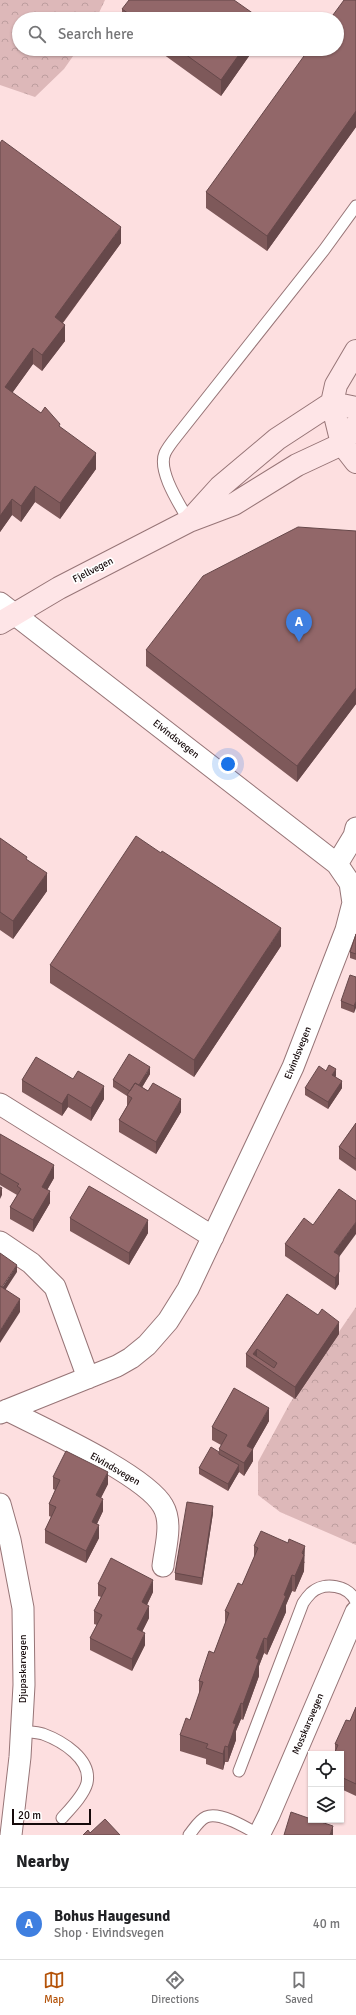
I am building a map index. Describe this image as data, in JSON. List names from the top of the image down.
{
  "streets": {
    "main road": ["Fjellvegen"],
    "street": ["Eivindsvegen", "Djupaskarvegen", "Mosskarsvegen"]
  },
  "crossings": [
    ["Fjellvegen", "Eivindsvegen"]
  ],
  "scale_bar": "20 m",
  "page": {
    "search": "Search here",
    "pins": "A",
    "scale": "20 m",
    "heading": "Nearby",
    "list": [
      {
        "mark": "A",
        "name": "Bohus Haugesund",
        "note": "Shop · Eivindsvegen",
        "value": "40 m"
      }
    ],
    "nav": ["Map", "Directions", "Saved"]
  }
}
